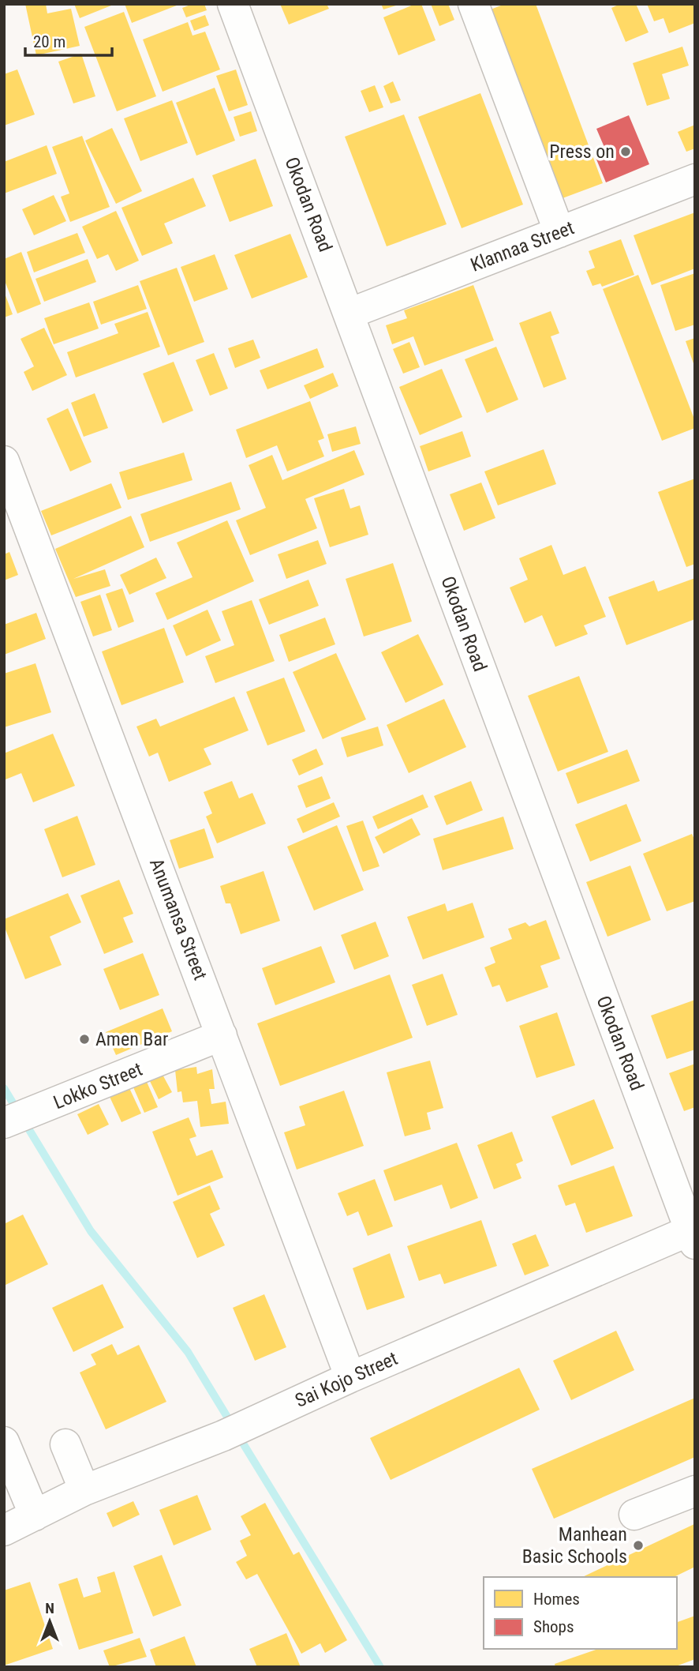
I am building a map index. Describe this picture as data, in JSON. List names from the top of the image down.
{
  "streets": {
    "street": [
      "Okodan Road",
      "Klannaa Street",
      "Anumansa Street",
      "Lokko Street",
      "Sai Kojo Street"
    ]
  },
  "crossings": [
    ["Okodan Road", "Klannaa Street"],
    ["Okodan Road", "Sai Kojo Street"],
    ["Anumansa Street", "Lokko Street"],
    ["Anumansa Street", "Sai Kojo Street"]
  ],
  "places": ["Press on", "Amen Bar", "Manhean Basic Schools"],
  "legend": ["Homes", "Shops"],
  "scale_bar": "20 m",
  "north": "top"
}
